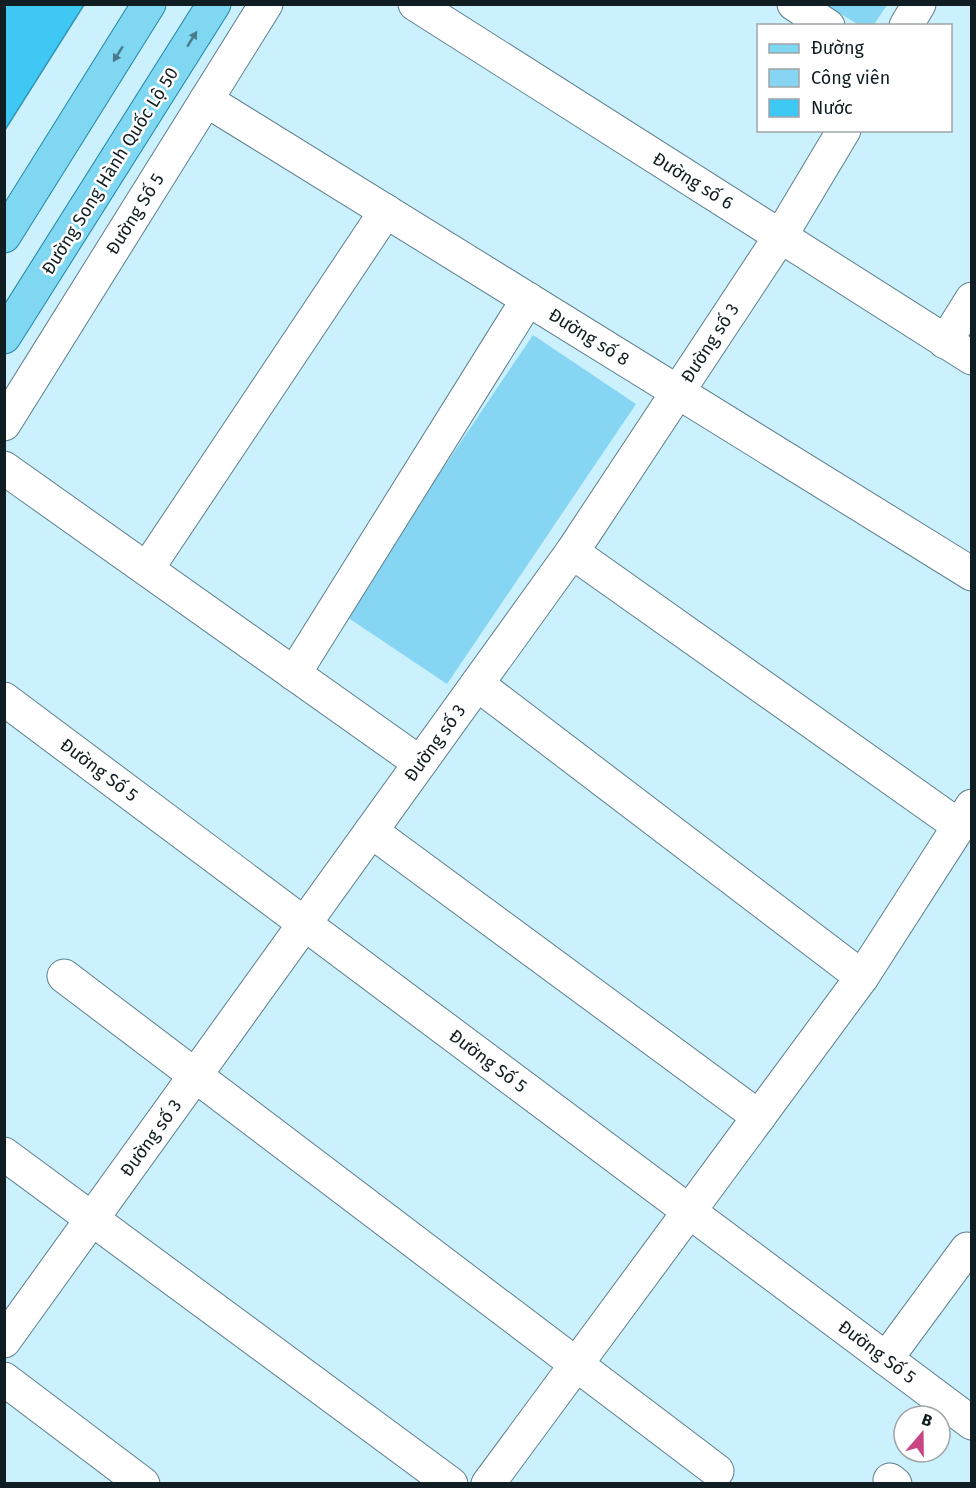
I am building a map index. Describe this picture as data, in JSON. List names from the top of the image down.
{
  "streets": {
    "main road": ["Đường Song Hành Quốc Lộ 50"],
    "street": [
      "Đường số 6",
      "Đường Số 5",
      "Đường số 8",
      "Đường số 3"
    ]
  },
  "crossings": [
    ["Đường số 6", "Đường số 3"],
    ["Đường Số 5", "Đường số 8"],
    ["Đường Số 5", "Đường số 3"],
    ["Đường số 8", "Đường số 3"]
  ],
  "legend": ["Đường", "Công viên", "Nước"],
  "north": "top"
}
